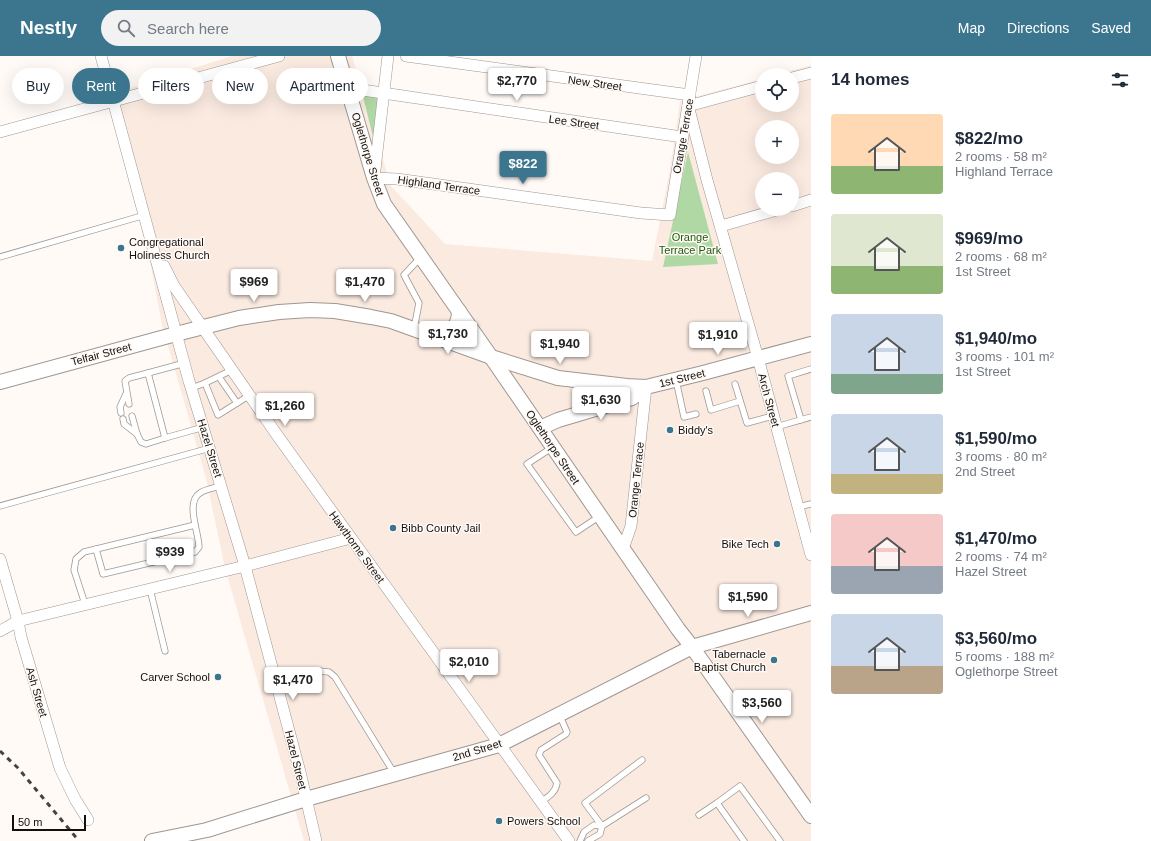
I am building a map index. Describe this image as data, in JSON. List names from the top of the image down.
{
  "streets": {
    "street": [
      "New Street",
      "Lee Street",
      "Orange Terrace",
      "Oglethorpe Street",
      "Highland Terrace",
      "Telfair Street",
      "1st Street",
      "Arch Street",
      "Hazel Street",
      "Hawthorne Street",
      "Ash Street",
      "2nd Street"
    ]
  },
  "crossings": [
    ["New Street", "Orange Terrace"],
    ["New Street", "Arch Street"],
    ["Lee Street", "Orange Terrace"],
    ["Orange Terrace", "Oglethorpe Street"],
    ["Orange Terrace", "Highland Terrace"],
    ["Orange Terrace", "1st Street"],
    ["Orange Terrace", "Arch Street"],
    ["Oglethorpe Street", "Highland Terrace"],
    ["Oglethorpe Street", "1st Street"],
    ["Oglethorpe Street", "2nd Street"],
    ["Telfair Street", "1st Street"],
    ["Telfair Street", "Hazel Street"],
    ["Telfair Street", "Hawthorne Street"],
    ["1st Street", "Arch Street"],
    ["1st Street", "Hawthorne Street"],
    ["Hazel Street", "Hawthorne Street"],
    ["Hazel Street", "2nd Street"],
    ["Hawthorne Street", "2nd Street"]
  ],
  "parks": ["Orange Terrace Park"],
  "places": [
    "Congregational Holiness Church",
    "Biddy's",
    "Bibb County Jail",
    "Bike Tech",
    "Tabernacle Baptist Church",
    "Carver School",
    "Powers School"
  ],
  "scale_bar": "50 m",
  "page": {
    "header": "Nestly",
    "search": "Search here",
    "nav": ["Map", "Directions", "Saved"],
    "heading": "14 homes",
    "map_buttons": ["+", "−"],
    "price": [
      "$2,770",
      "$822",
      "$969",
      "$1,470",
      "$1,730",
      "$1,910",
      "$1,940",
      "$1,630",
      "$1,260",
      "$939",
      "$1,590",
      "$2,010",
      "$1,470",
      "$3,560"
    ],
    "chip": [
      "Buy",
      "Rent",
      "Filters",
      "New",
      "Apartment"
    ],
    "list": [
      {
        "name": "$822/mo",
        "note": "2 rooms · 58 m² · Highland Terrace"
      },
      {
        "name": "$969/mo",
        "note": "2 rooms · 68 m² · 1st Street"
      },
      {
        "name": "$1,940/mo",
        "note": "3 rooms · 101 m² · 1st Street"
      },
      {
        "name": "$1,590/mo",
        "note": "3 rooms · 80 m² · 2nd Street"
      },
      {
        "name": "$1,470/mo",
        "note": "2 rooms · 74 m² · Hazel Street"
      },
      {
        "name": "$3,560/mo",
        "note": "5 rooms · 188 m² · Oglethorpe Street"
      }
    ],
    "scale": "50 m"
  }
}
